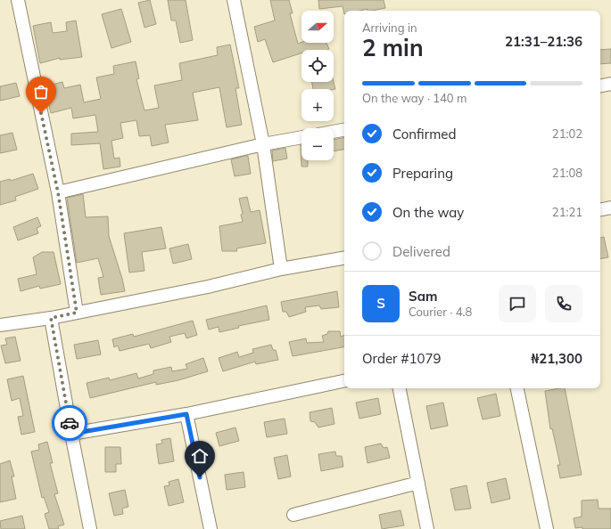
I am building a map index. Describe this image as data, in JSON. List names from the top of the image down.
{
  "north": "right",
  "page": {
    "map_buttons": ["+", "−"],
    "heading": ["2 min", "Arriving in", "21:31–21:36"],
    "panel": [
      "Sam",
      "Courier · 4.8",
      "Order #1079",
      "₦21,300"
    ],
    "bar": "On the way · 140 m",
    "list": [
      ["Confirmed", "21:02"],
      ["Preparing", "21:08"],
      ["On the way", "21:21"],
      "Delivered"
    ],
    "round": "S"
  }
}
